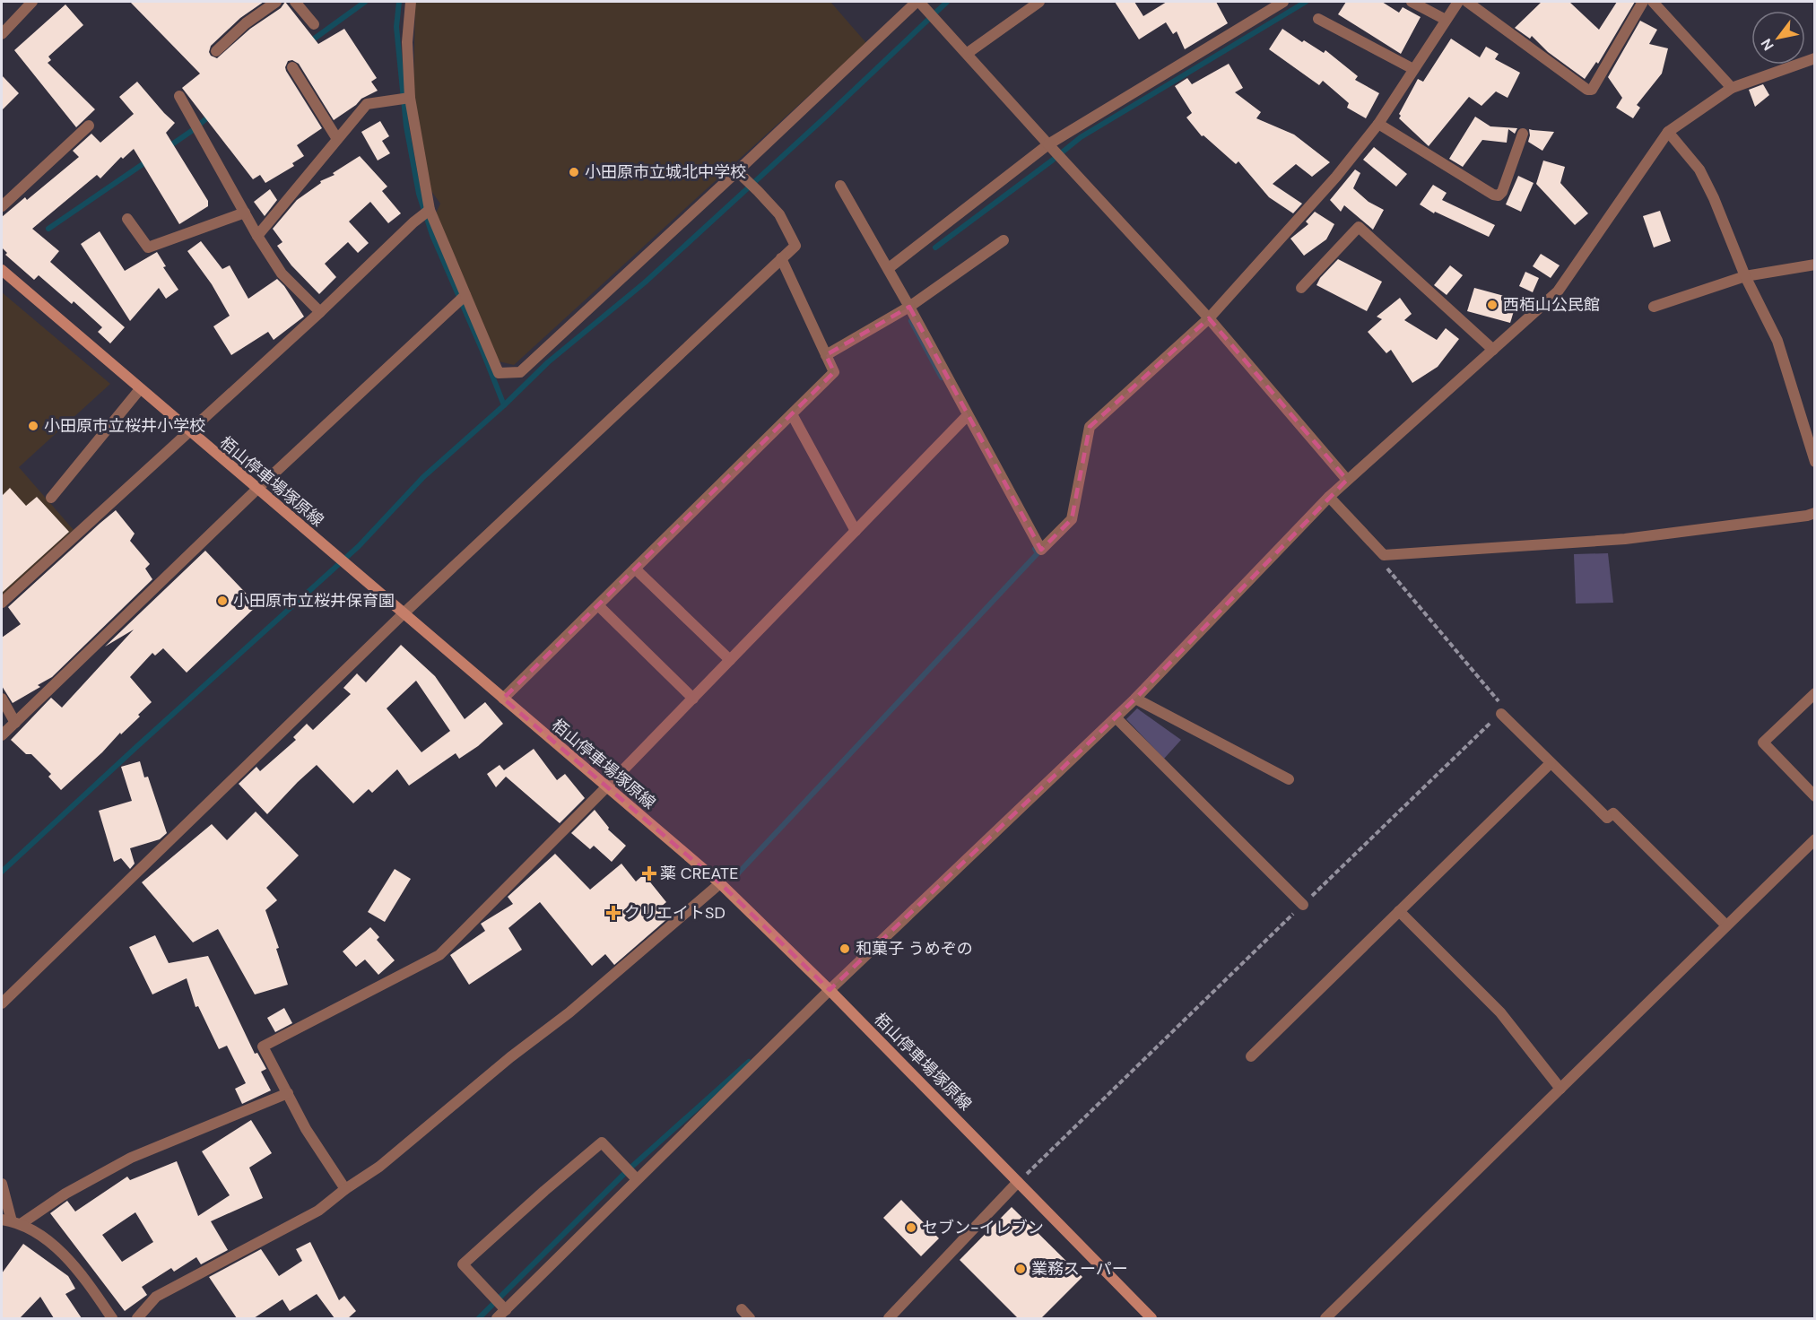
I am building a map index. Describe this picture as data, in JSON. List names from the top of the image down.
{
  "streets": {
    "main road": ["栢山停車場塚原線"]
  },
  "places": {
    "other": [
      "小田原市立城北中学校",
      "西栢山公民館",
      "小田原市立桜井小学校",
      "小田原市立桜井保育園",
      "和菓子 うめぞの",
      "セブン-イレブン",
      "業務スーパー"
    ],
    "health": ["薬 CREATE", "クリエイトSD"]
  },
  "north": "bottom left"
}
